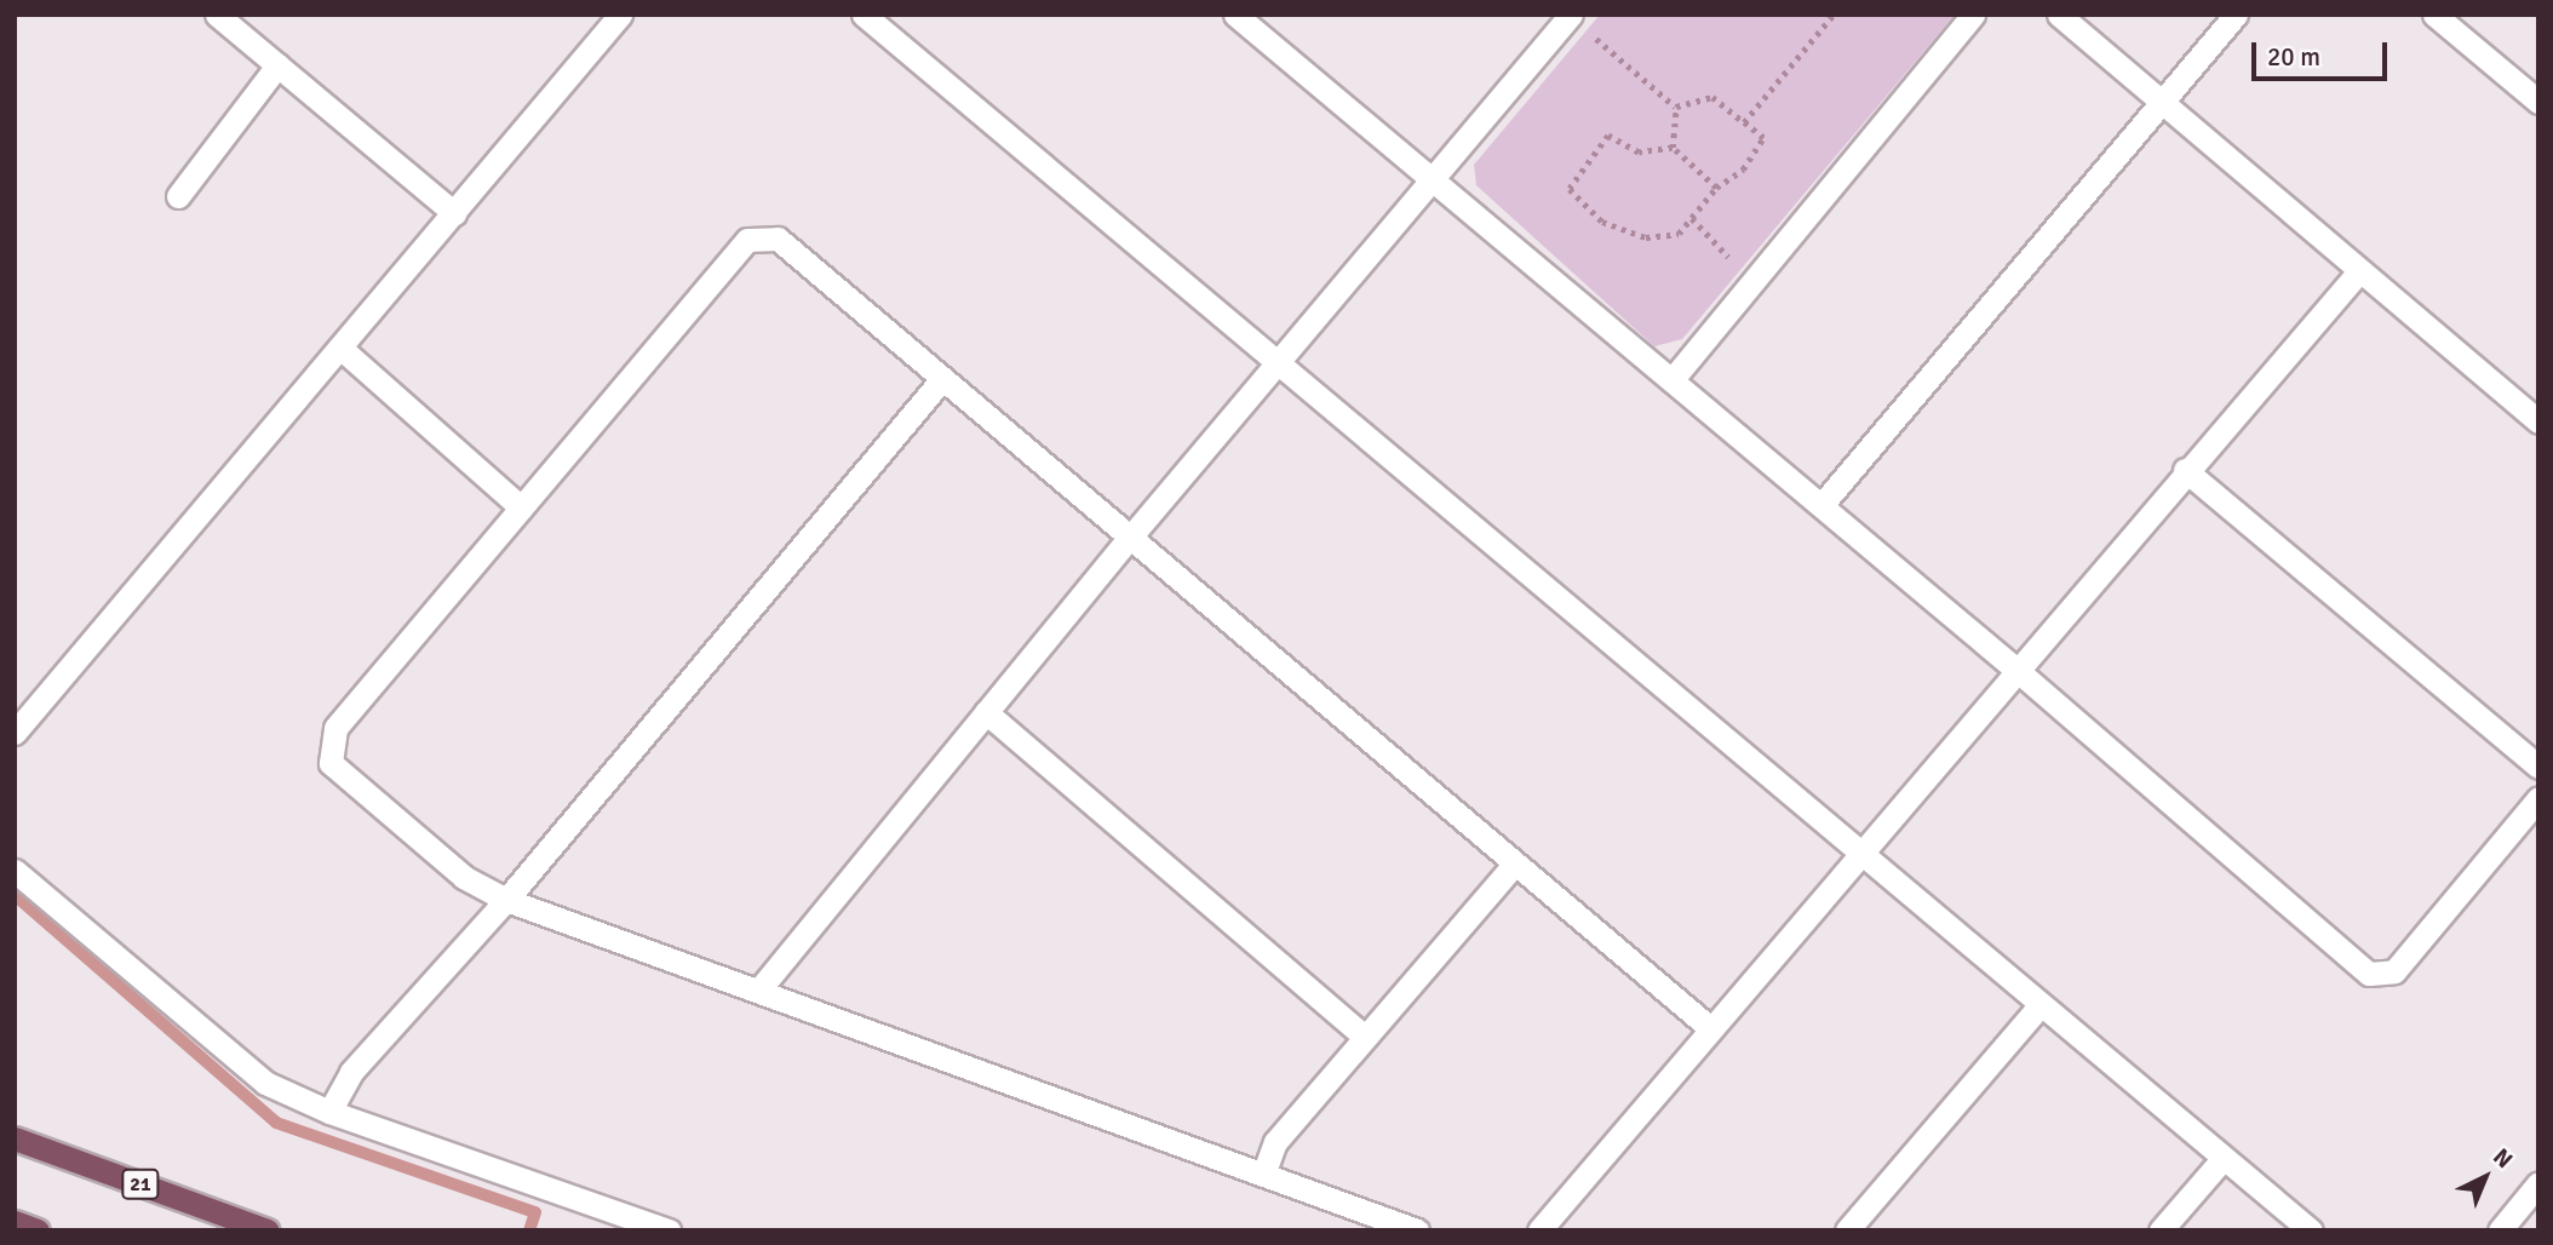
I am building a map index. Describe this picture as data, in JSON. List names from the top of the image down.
{
  "streets": {
    "highway": ["21"]
  },
  "scale_bar": "20 m",
  "north": "top right"
}
